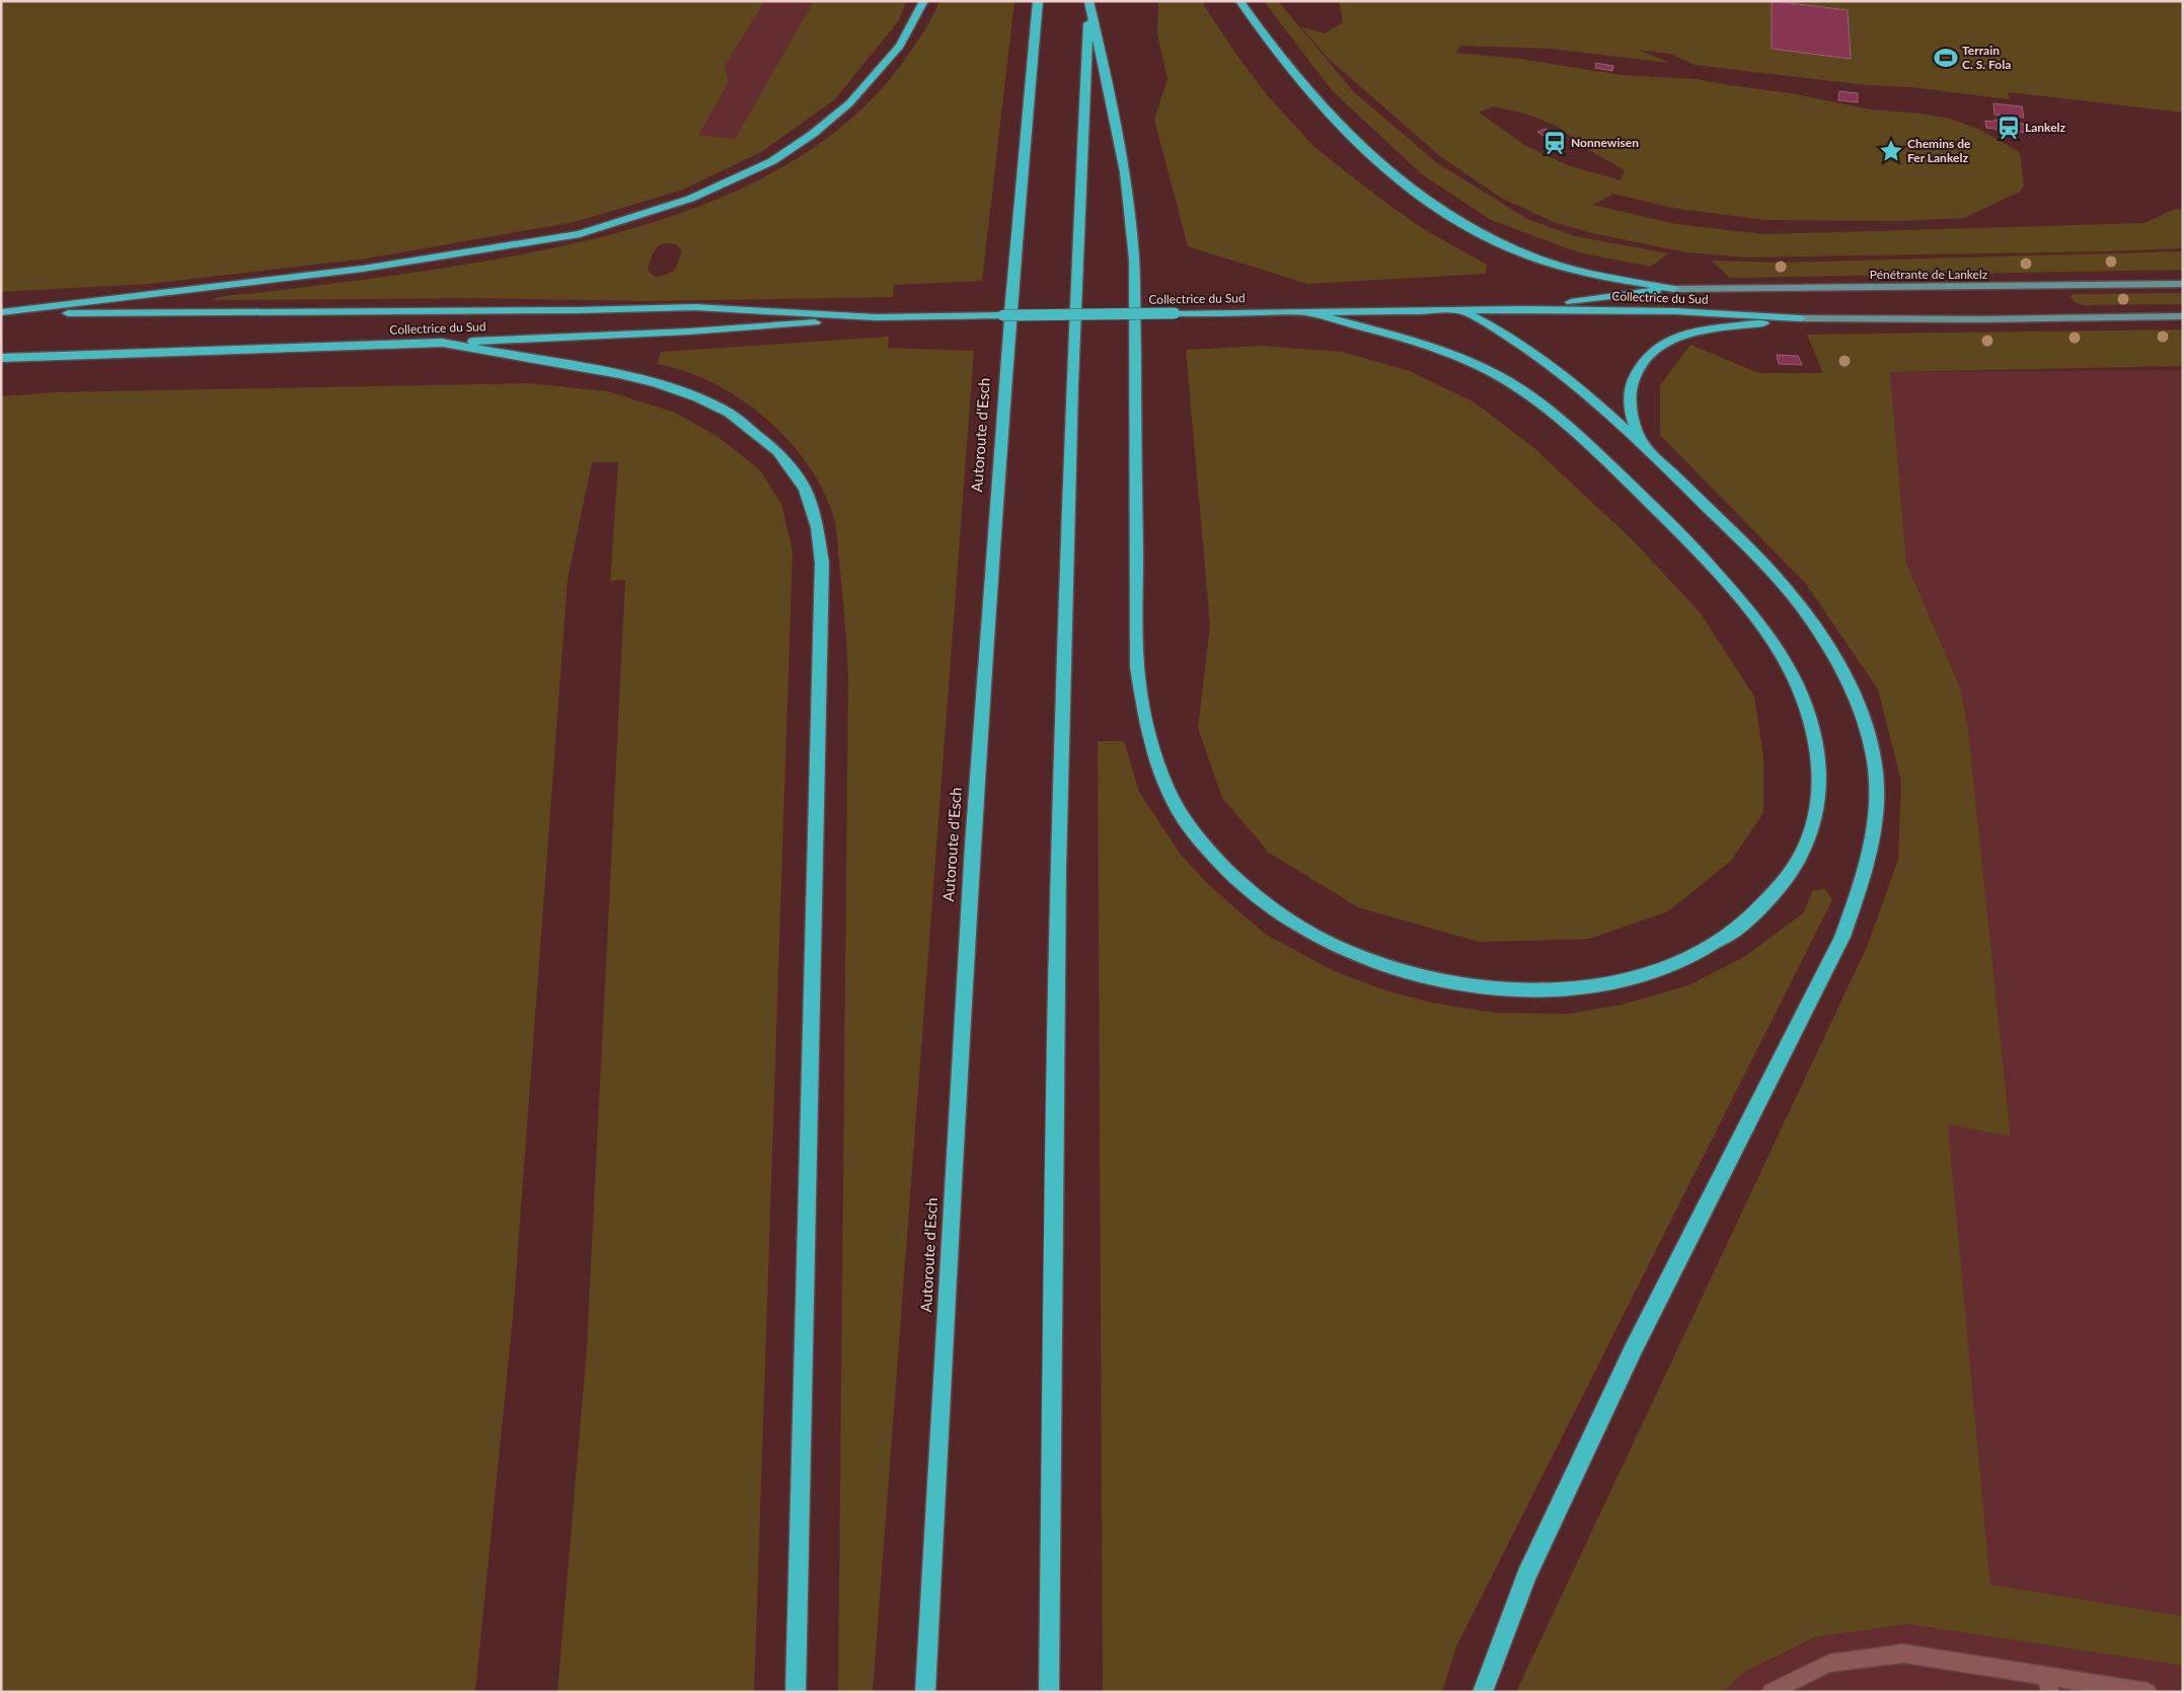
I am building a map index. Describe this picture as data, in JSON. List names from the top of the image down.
{
  "streets": {
    "highway": ["Collectrice du Sud", "Autoroute d'Esch"],
    "main road": ["Pénétrante de Lankelz"]
  },
  "crossings": [
    ["Pénétrante de Lankelz", "Collectrice du Sud"]
  ],
  "places": {
    "sports": ["Terrain C. S. Fola"],
    "station": ["Lankelz", "Nonnewisen"],
    "place": ["Chemins de Fer Lankelz"]
  }
}
